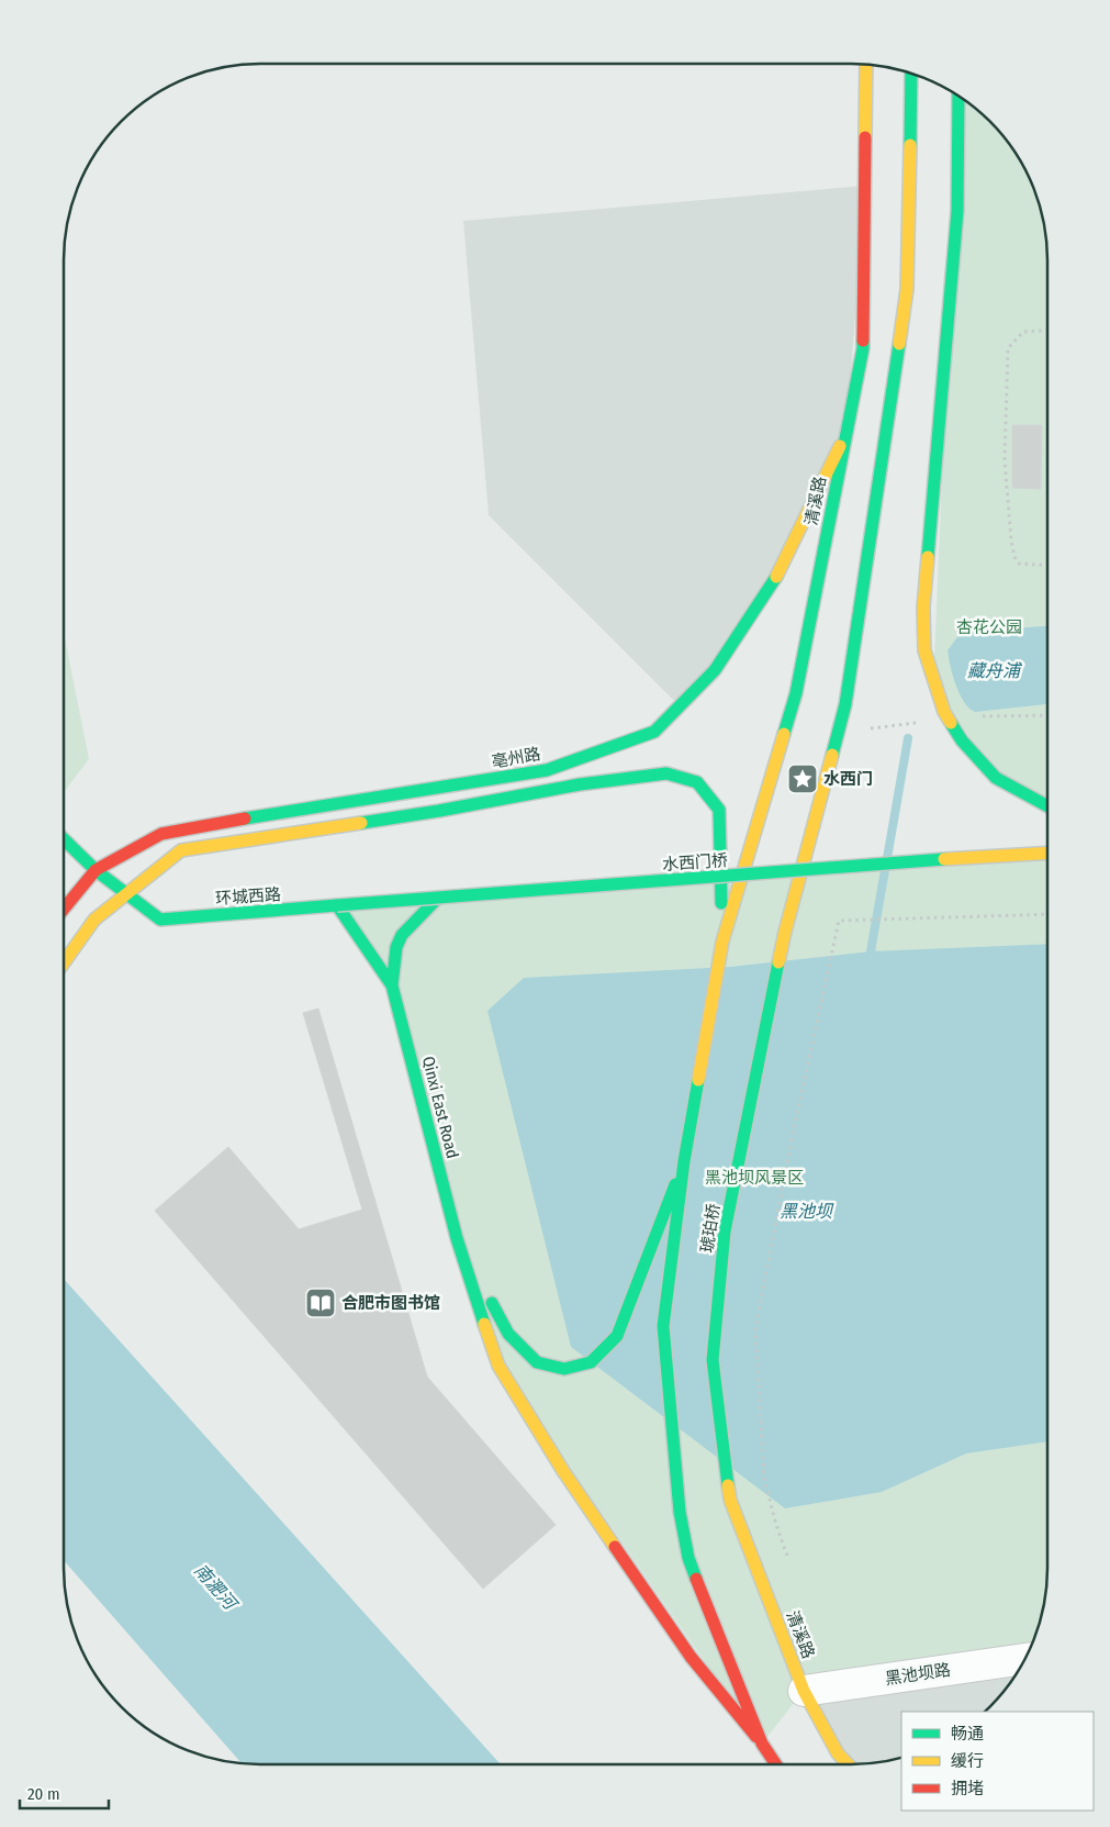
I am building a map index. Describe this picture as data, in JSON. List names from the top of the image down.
{
  "streets": {
    "main road": [
      "清溪路",
      "亳州路",
      "水西门桥",
      "环城西路",
      "Qinxi East Road",
      "琥珀桥"
    ],
    "street": ["黑池坝路"]
  },
  "crossings": [
    ["清溪路", "亳州路"],
    ["清溪路", "琥珀桥"],
    ["清溪路", "黑池坝路"],
    ["水西门桥", "环城西路"]
  ],
  "water": ["藏舟浦", "黑池坝", "南淝河"],
  "parks": ["杏花公园", "黑池坝风景区"],
  "places": {
    "place": ["水西门"],
    "library": ["合肥市图书馆"]
  },
  "legend": ["畅通", "缓行", "拥堵"],
  "scale_bar": "20 m"
}
